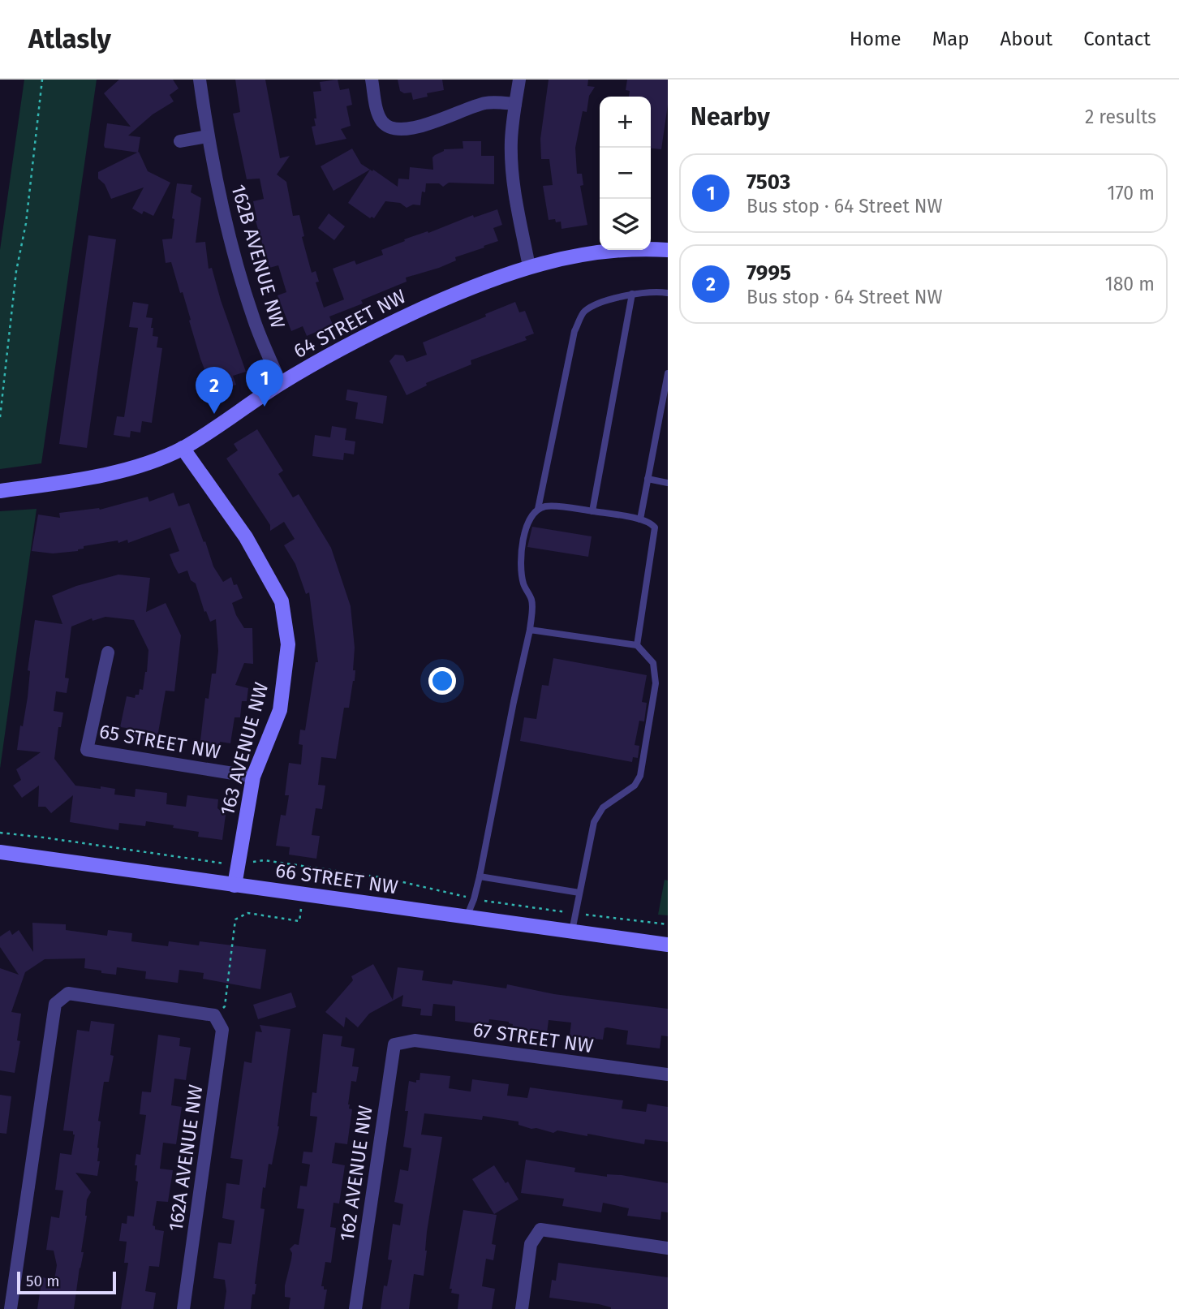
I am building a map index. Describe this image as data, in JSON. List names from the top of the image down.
{
  "streets": {
    "street": [
      "162B AVENUE NW",
      "64 STREET NW",
      "65 STREET NW",
      "163 AVENUE NW",
      "66 STREET NW",
      "67 STREET NW",
      "162A AVENUE NW",
      "162 AVENUE NW"
    ]
  },
  "crossings": [
    ["162B AVENUE NW", "64 STREET NW"],
    ["64 STREET NW", "163 AVENUE NW"],
    ["65 STREET NW", "163 AVENUE NW"],
    ["163 AVENUE NW", "66 STREET NW"],
    ["67 STREET NW", "162 AVENUE NW"]
  ],
  "scale_bar": "50 m",
  "page": {
    "header": "Atlasly",
    "nav": [
      "Home",
      "Map",
      "About",
      "Contact"
    ],
    "heading": ["Nearby", "2 results"],
    "map_buttons": ["+", "−"],
    "list": [
      {
        "mark": "1",
        "name": "7503",
        "note": "Bus stop · 64 Street NW",
        "value": "170 m"
      },
      {
        "mark": "2",
        "name": "7995",
        "note": "Bus stop · 64 Street NW",
        "value": "180 m"
      }
    ],
    "pins": ["1", "2"],
    "scale": "50 m"
  }
}
